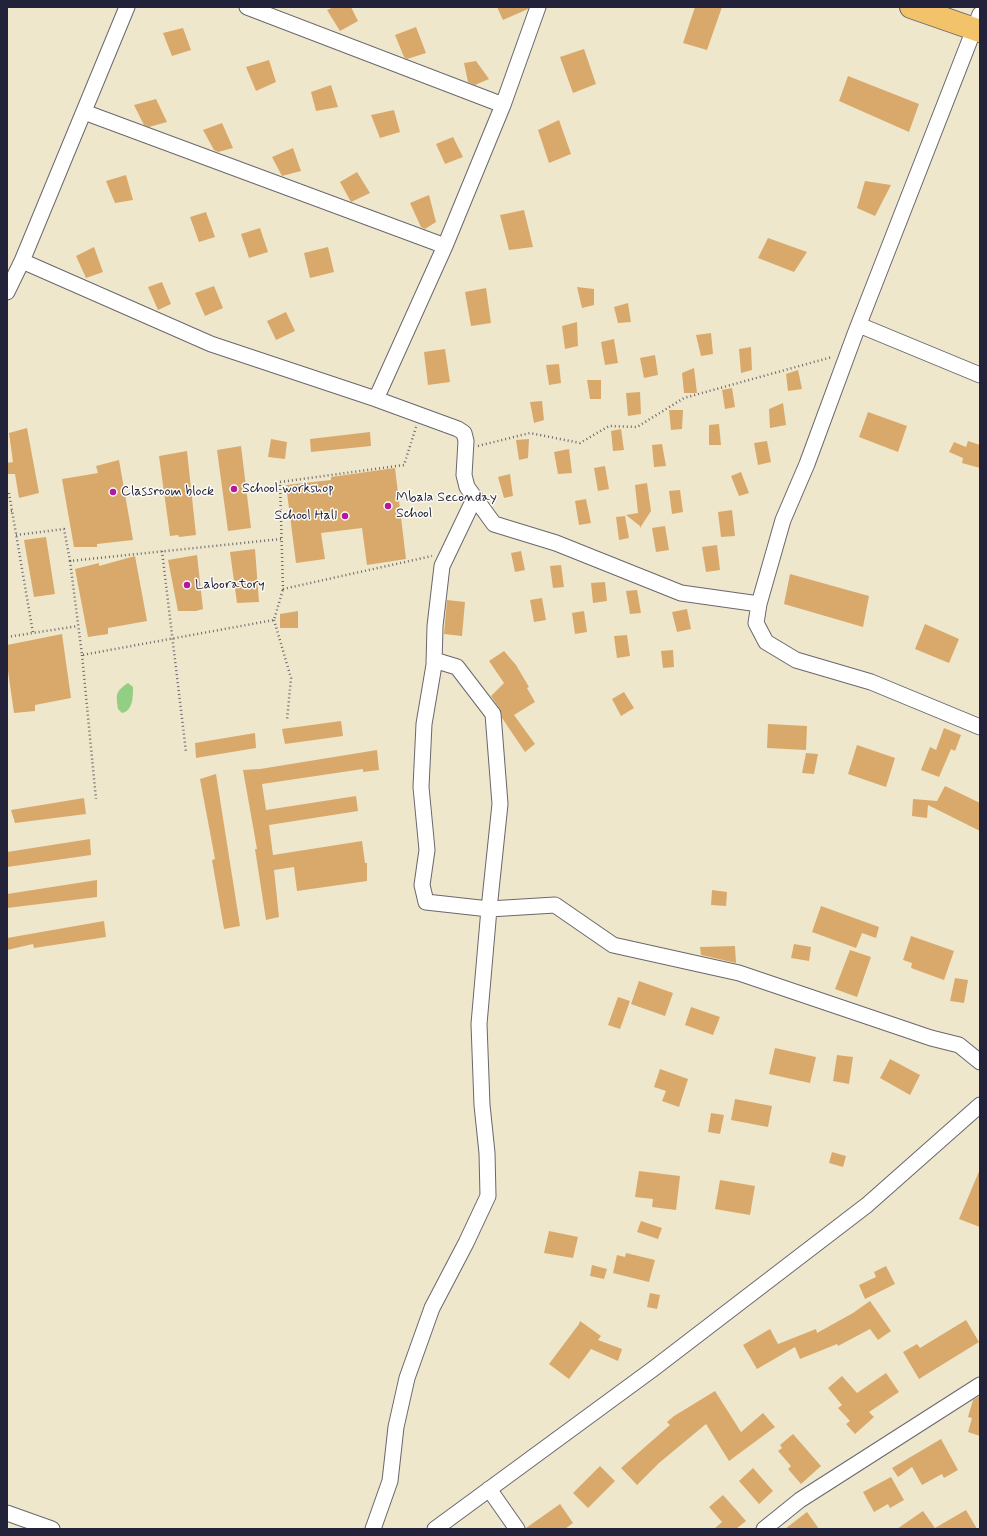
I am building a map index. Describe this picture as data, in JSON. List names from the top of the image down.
{
  "places": [
    "School workshop",
    "Classroom block",
    "Mbala Seconday School",
    "School Hall",
    "Laboratory"
  ]
}
